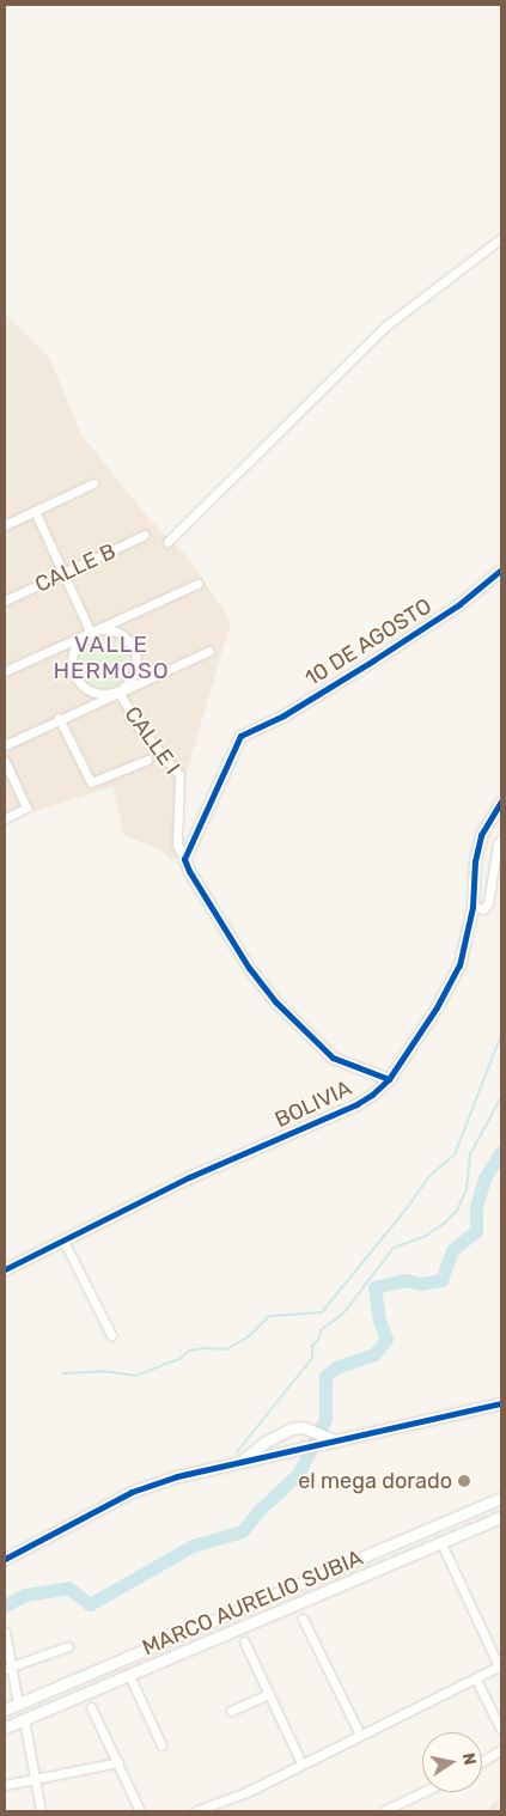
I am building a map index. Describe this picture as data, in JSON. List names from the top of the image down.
{
  "streets": {
    "street": [
      "CALLE B",
      "10 DE AGOSTO",
      "CALLE I",
      "BOLIVIA",
      "MARCO AURELIO SUBIA"
    ]
  },
  "crossings": [
    ["10 DE AGOSTO", "CALLE I"]
  ],
  "districts": ["VALLE HERMOSO"],
  "places": ["el mega dorado"],
  "north": "right"
}
